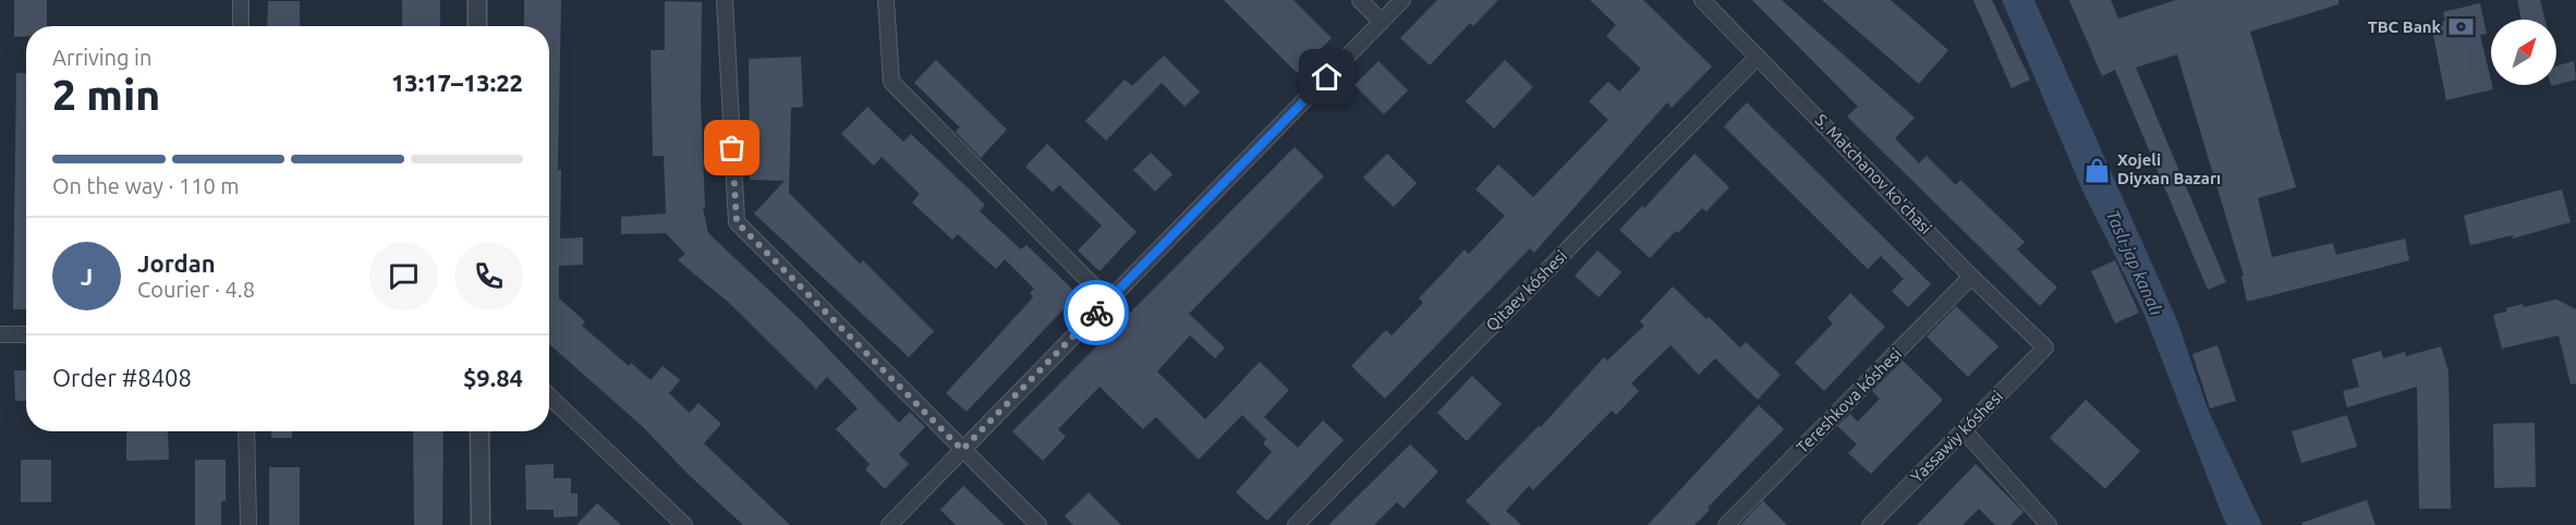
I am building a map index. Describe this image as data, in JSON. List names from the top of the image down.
{
  "streets": {
    "street": [
      "S. Matchanov ko'chasi",
      "Qitaev kóshesi",
      "Tereshkova kóshesi",
      "Yassawiy kóshesi"
    ]
  },
  "crossings": [
    ["S. Matchanov ko'chasi", "Qitaev kóshesi"],
    ["S. Matchanov ko'chasi", "Tereshkova kóshesi"],
    ["S. Matchanov ko'chasi", "Yassawiy kóshesi"]
  ],
  "water": ["Taslı-jap kanalı"],
  "places": {
    "bank": ["TBC Bank"],
    "shop": ["Xojeli Diyxan Bazarı"]
  },
  "north": "top right",
  "page": {
    "heading": ["2 min", "Arriving in", "13:17–13:22"],
    "panel": [
      "Jordan",
      "Courier · 4.8",
      "Order #8408",
      "$9.84"
    ],
    "bar": "On the way · 110 m",
    "round": "J"
  }
}
